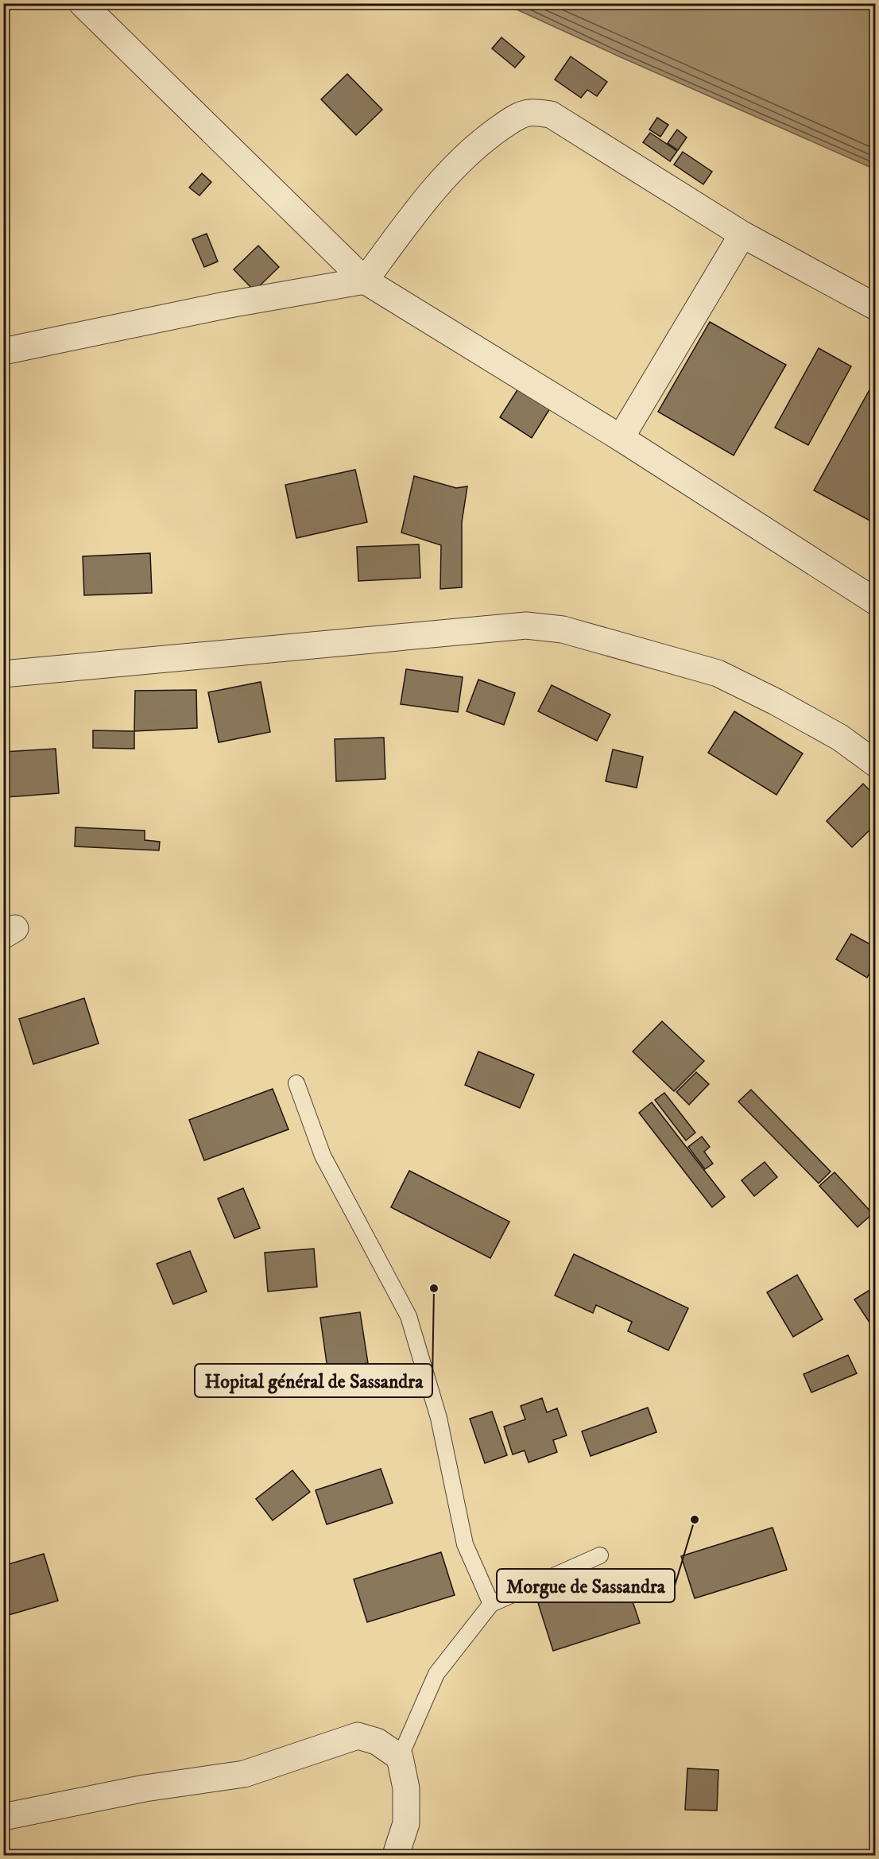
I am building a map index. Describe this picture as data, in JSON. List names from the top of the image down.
{
  "places": ["Hopital général de Sassandra", "Morgue de Sassandra"]
}
